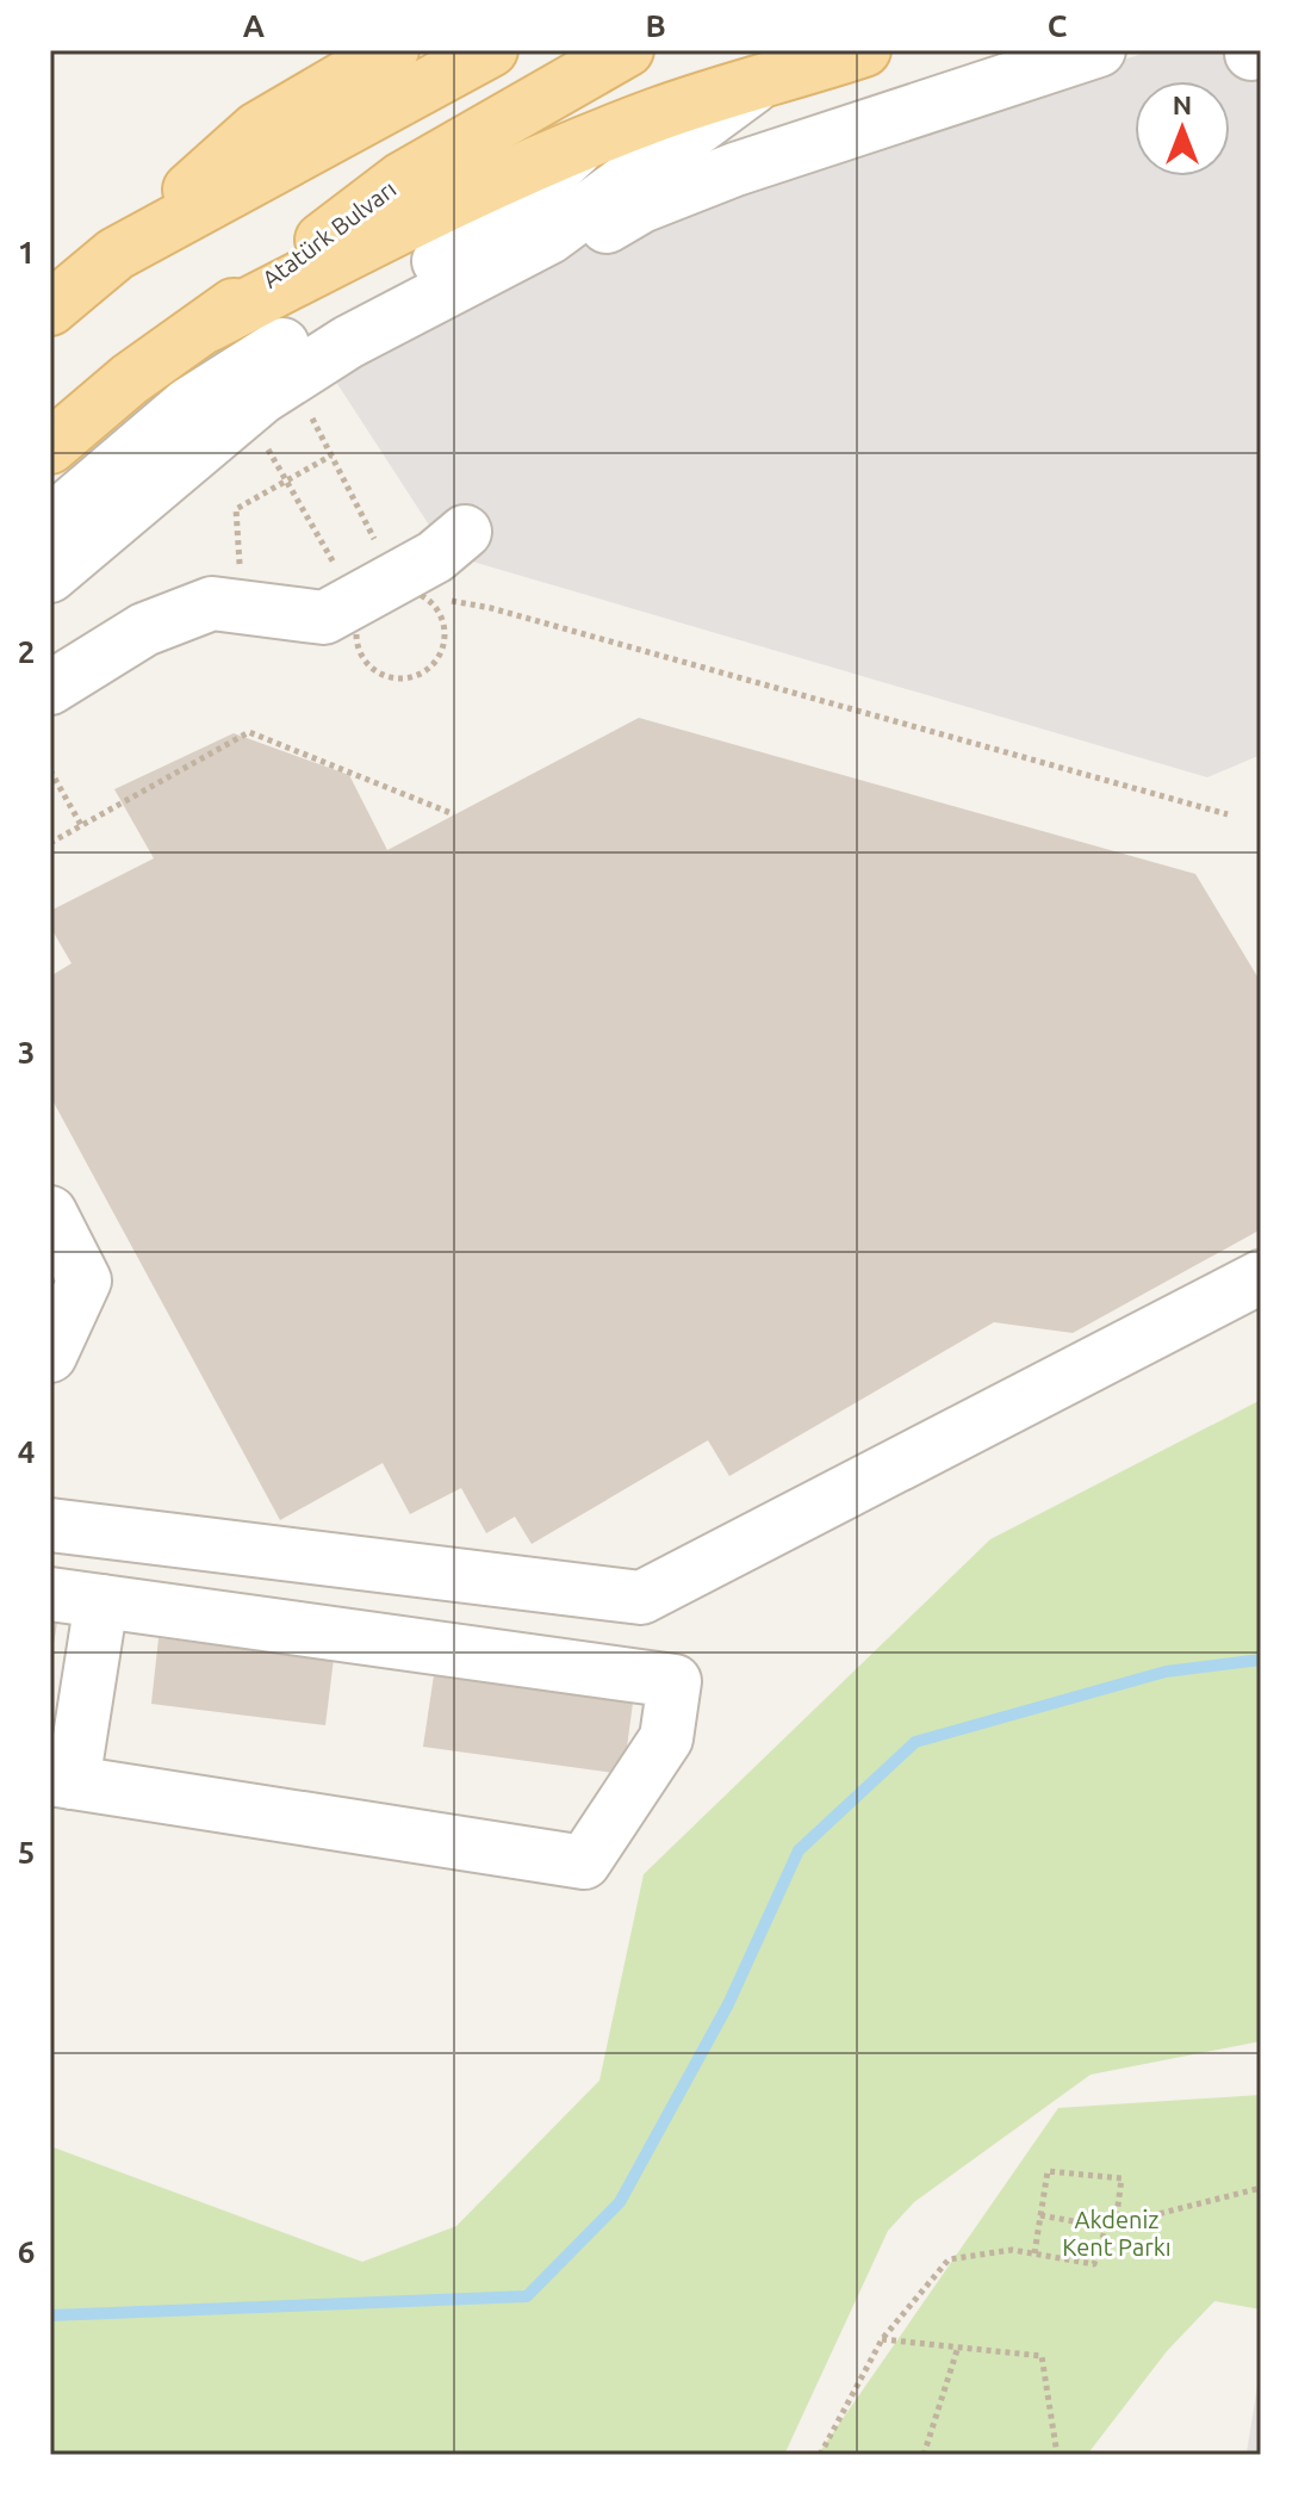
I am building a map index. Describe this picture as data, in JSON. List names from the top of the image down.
{
  "streets": {
    "main road": ["Atatürk Bulvarı"]
  },
  "parks": ["Akdeniz Kent Parkı"],
  "north": "top",
  "grid": {
    "columns": ["A", "B", "C"],
    "rows": [
      "1",
      "2",
      "3",
      "4",
      "5",
      "6"
    ]
  }
}
